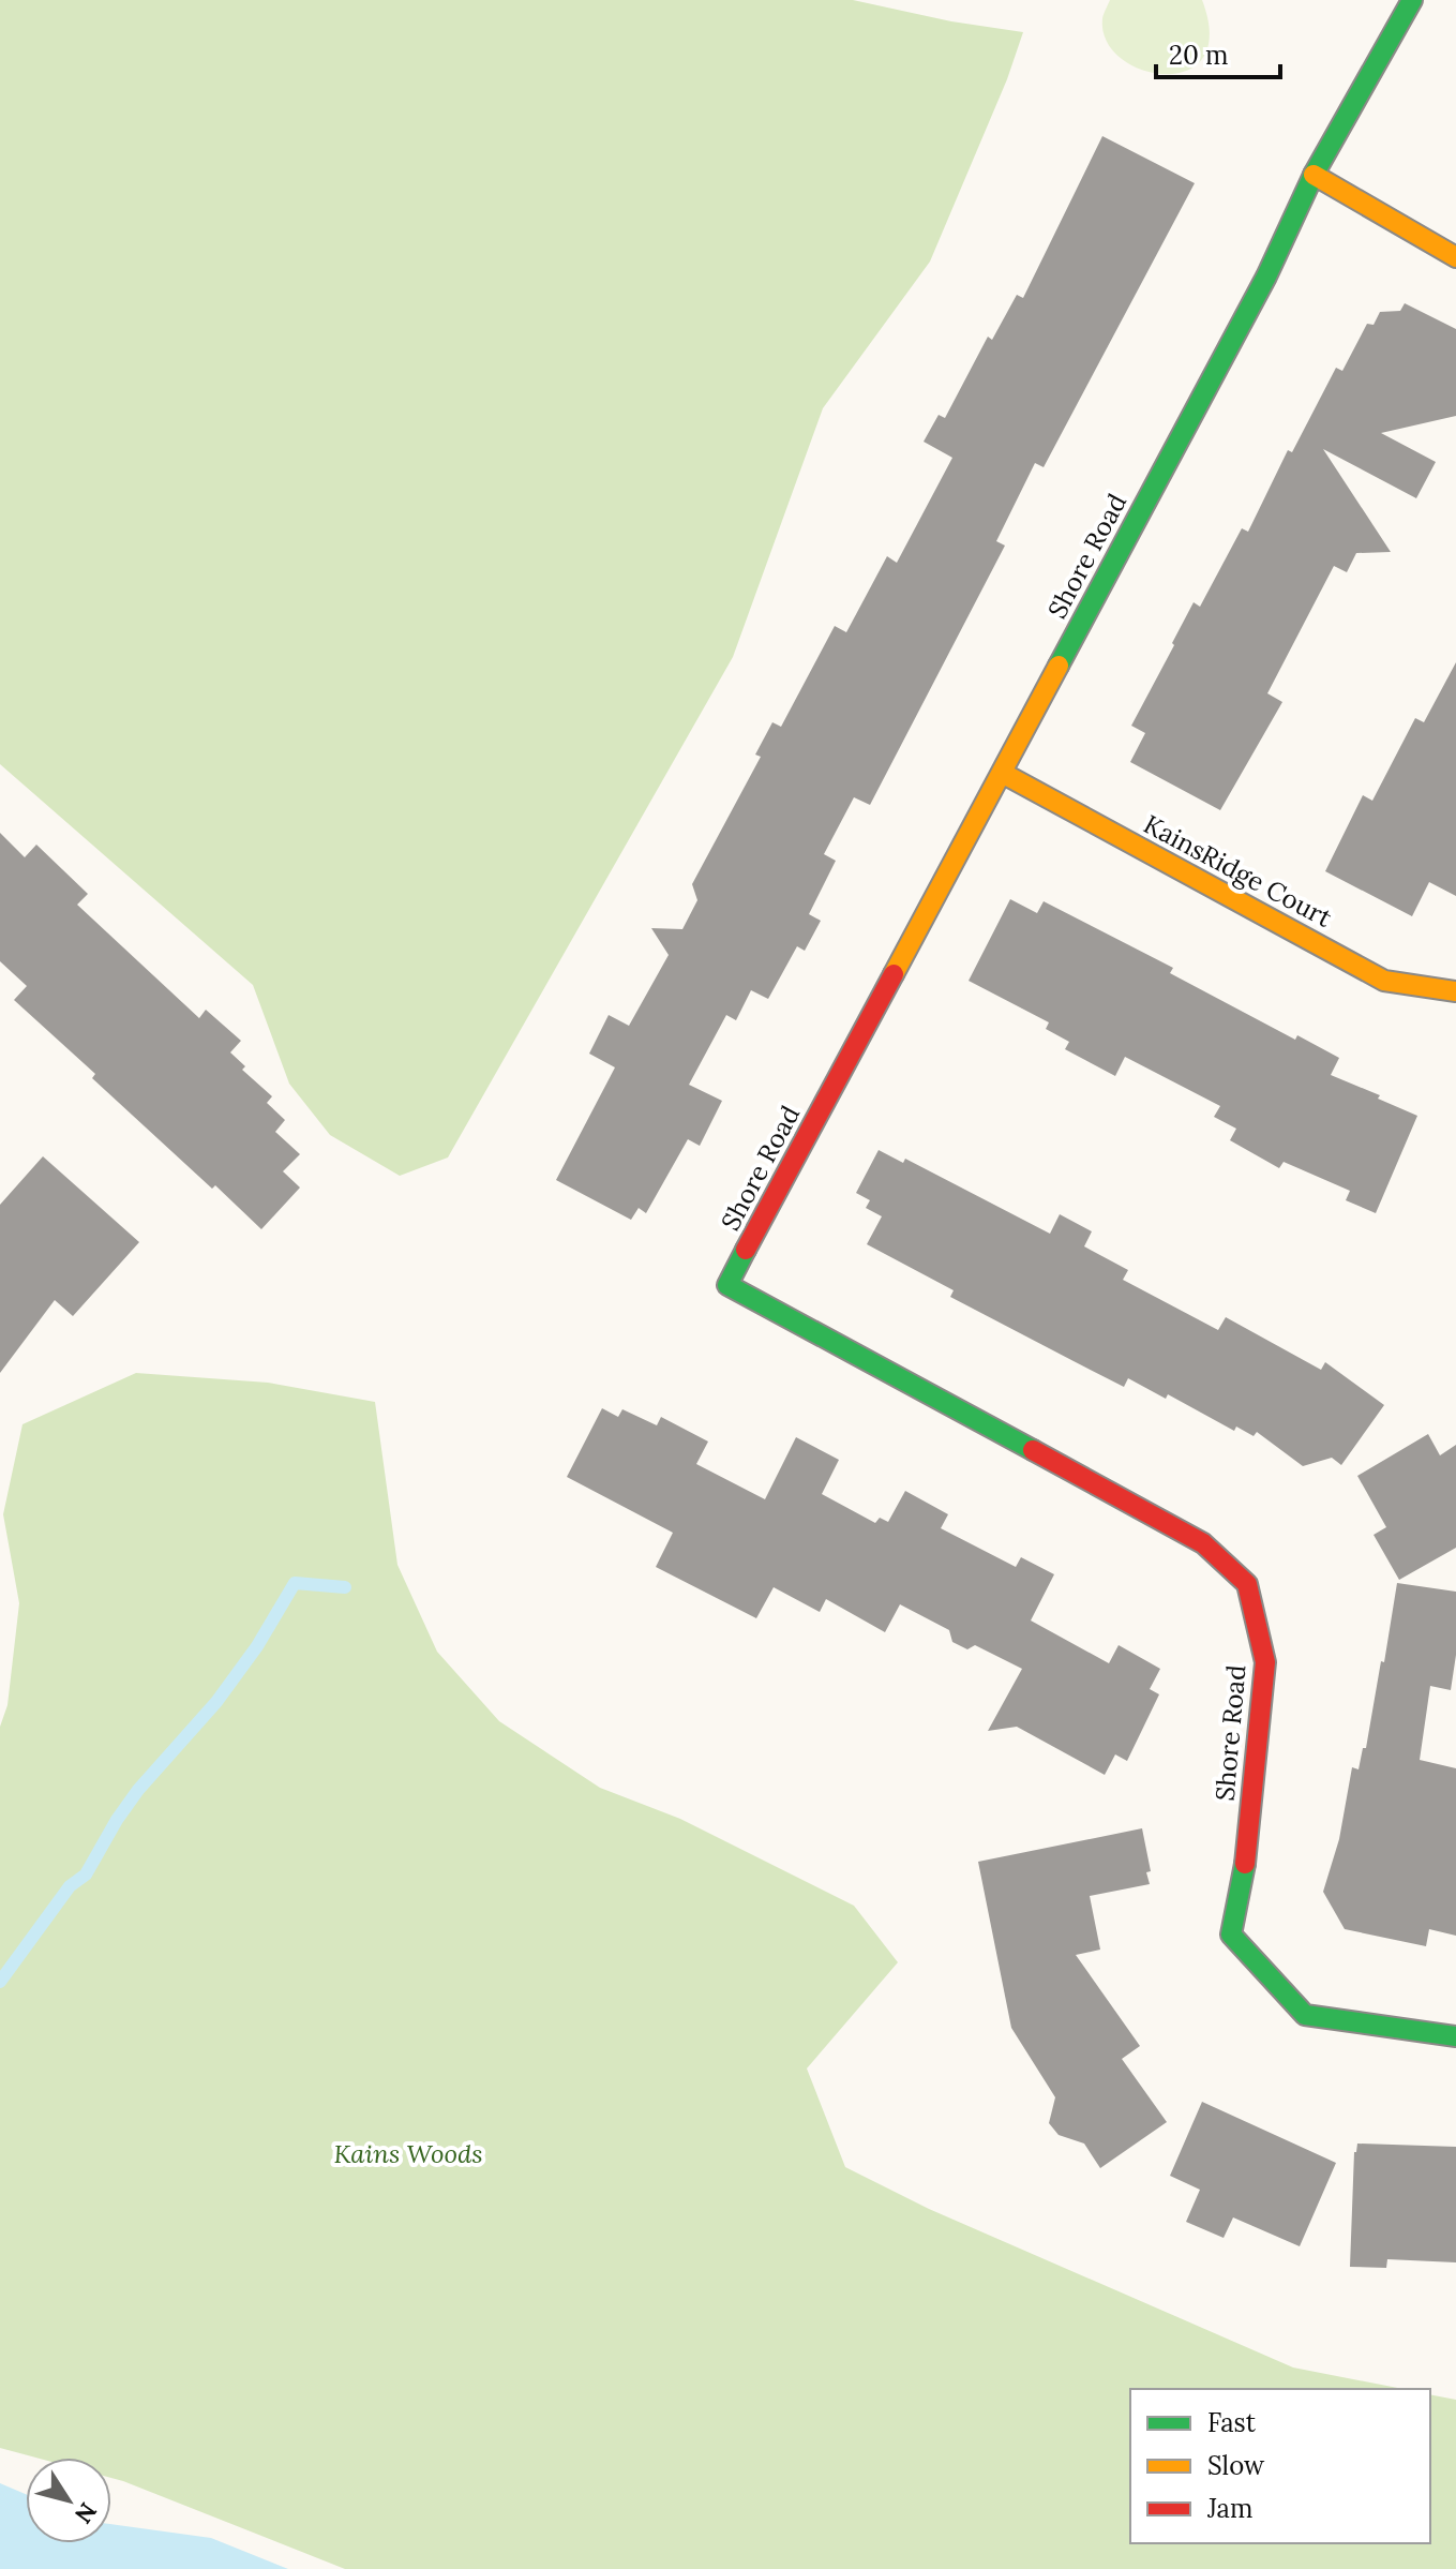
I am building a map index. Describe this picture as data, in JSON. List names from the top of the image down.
{
  "streets": {
    "street": ["Shore Road", "KainsRidge Court"]
  },
  "crossings": [
    ["Shore Road", "KainsRidge Court"]
  ],
  "parks": ["Kains Woods"],
  "legend": ["Fast", "Slow", "Jam"],
  "scale_bar": "20 m",
  "north": "bottom right"
}
